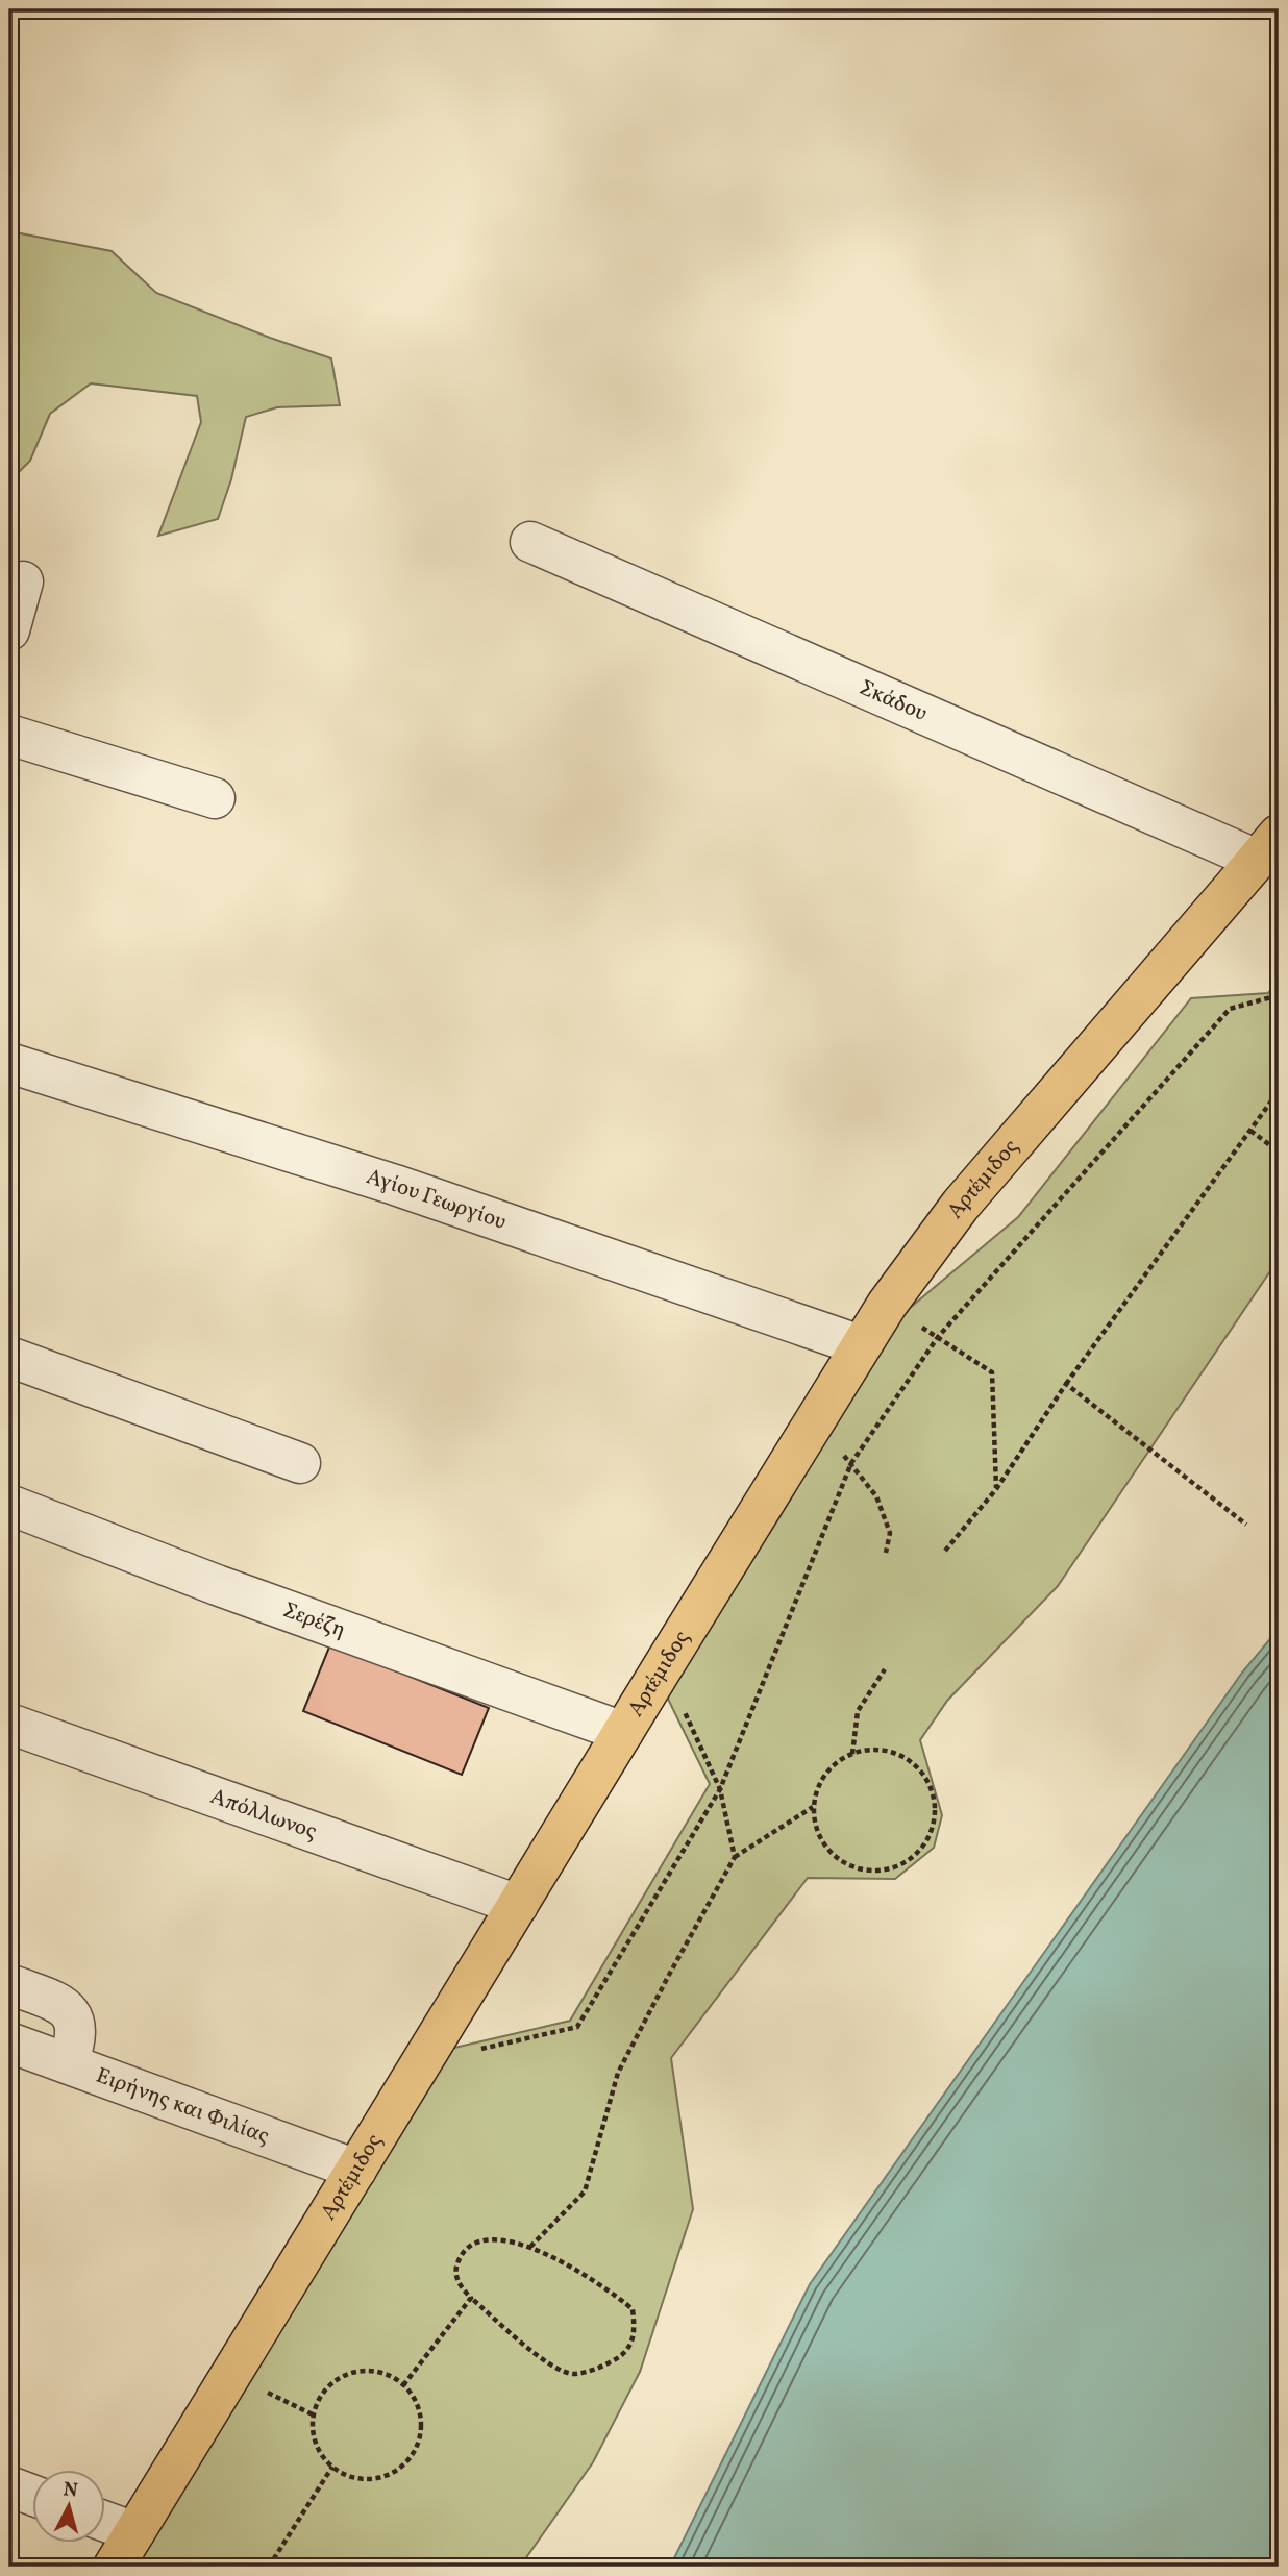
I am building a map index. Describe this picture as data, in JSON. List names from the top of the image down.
{
  "streets": {
    "main road": ["Αρτέμιδος"],
    "street": [
      "Σκάδου",
      "Αγίου Γεωργίου",
      "Σερέζη",
      "Απόλλωνος",
      "Ειρήνης και Φιλίας"
    ]
  },
  "crossings": [
    ["Σκάδου", "Αρτέμιδος"],
    ["Αρτέμιδος", "Αγίου Γεωργίου"],
    ["Αρτέμιδος", "Σερέζη"],
    ["Αρτέμιδος", "Απόλλωνος"],
    ["Αρτέμιδος", "Ειρήνης και Φιλίας"]
  ],
  "north": "top"
}
